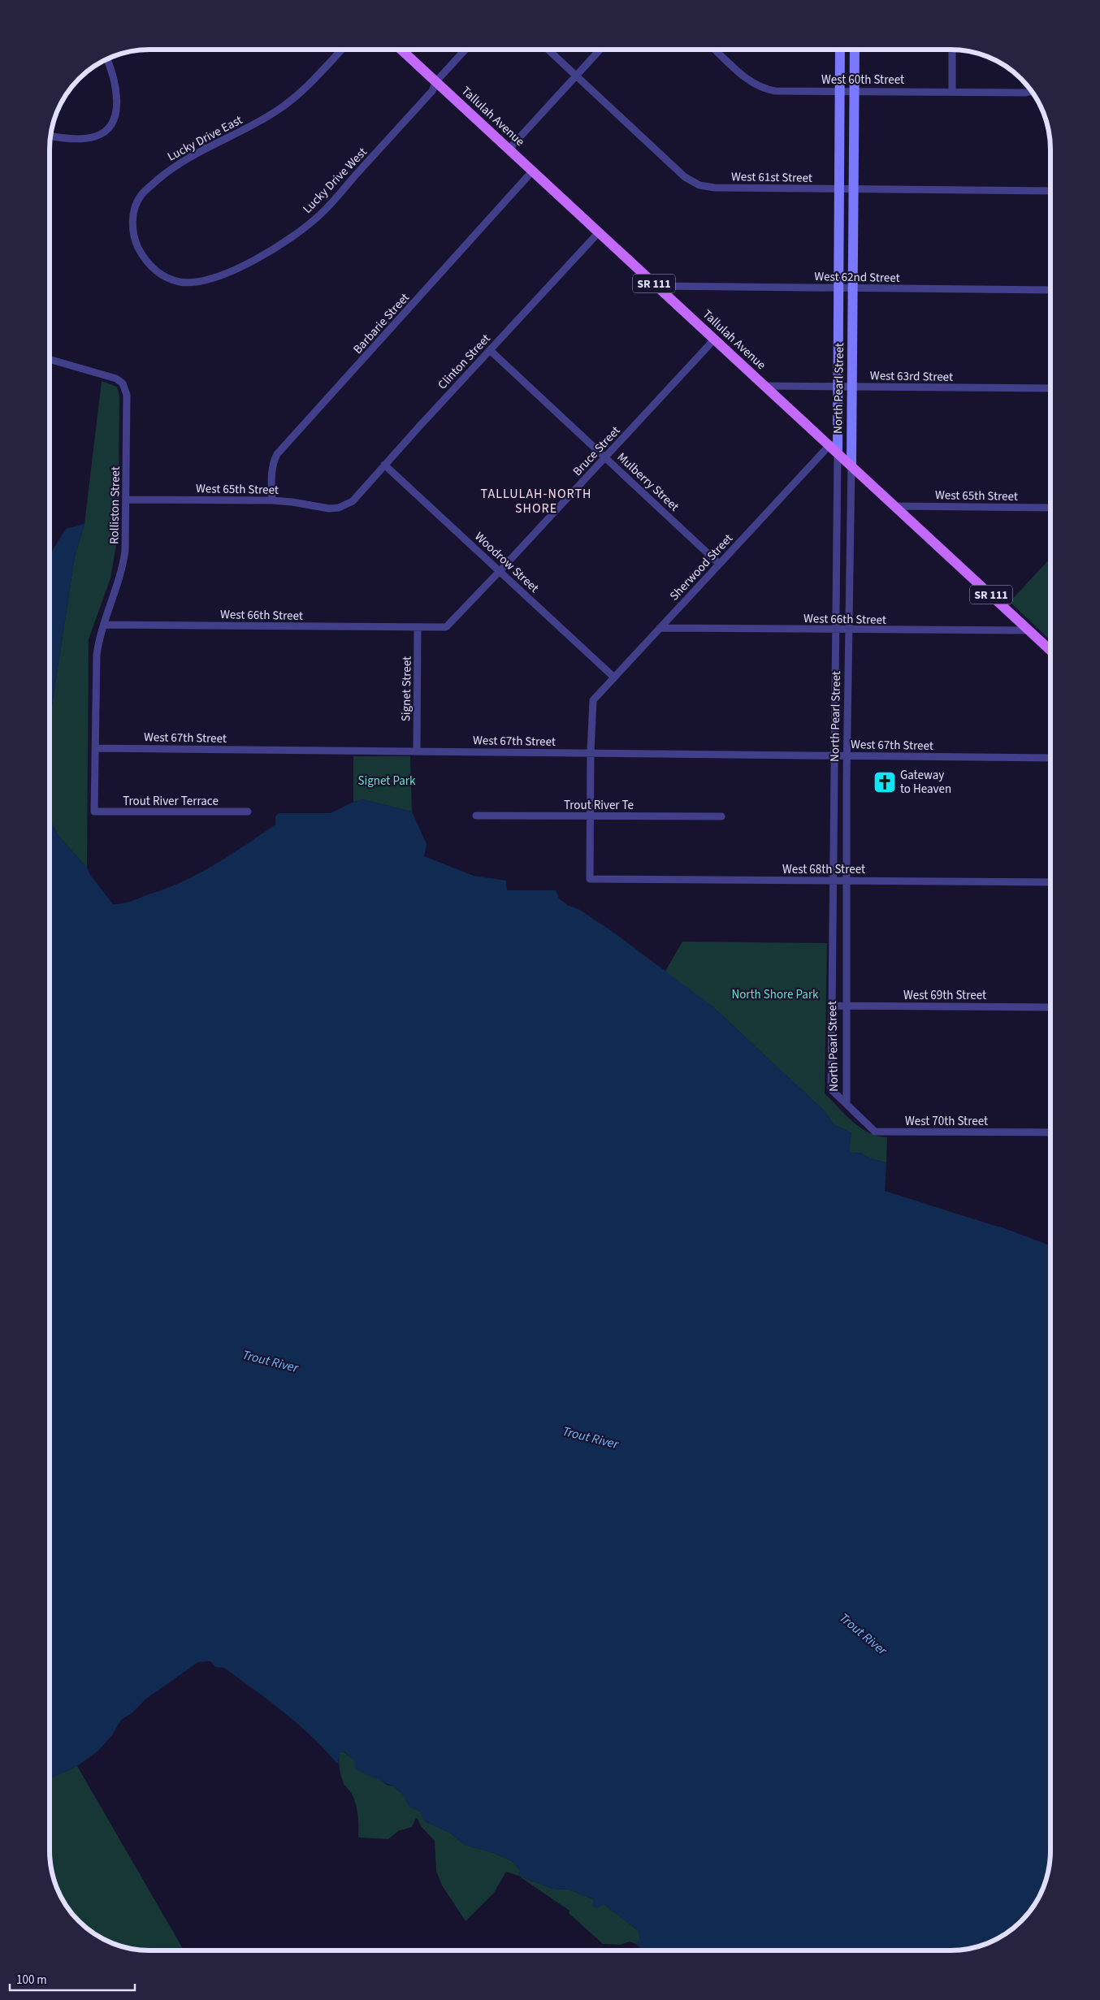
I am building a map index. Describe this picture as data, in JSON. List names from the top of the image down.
{
  "streets": {
    "main road": ["Tallulah Avenue", "SR 111"],
    "street": [
      "West 60th Street",
      "Lucky Drive East",
      "West 61st Street",
      "Lucky Drive West",
      "West 62nd Street",
      "Barbarie Street",
      "Clinton Street",
      "West 63rd Street",
      "North Pearl Street",
      "Bruce Street",
      "Mulberry Street",
      "West 65th Street",
      "Rolliston Street",
      "Woodrow Street",
      "Sherwood Street",
      "West 66th Street",
      "Signet Street",
      "West 67th Street",
      "Trout River Terrace",
      "Trout River Te",
      "West 68th Street",
      "West 69th Street",
      "West 70th Street"
    ]
  },
  "crossings": [
    ["West 60th Street", "North Pearl Street"],
    ["Tallulah Avenue", "Lucky Drive West"],
    ["Tallulah Avenue", "West 62nd Street"],
    ["Tallulah Avenue", "Barbarie Street"],
    ["Tallulah Avenue", "Clinton Street"],
    ["Tallulah Avenue", "West 63rd Street"],
    ["Tallulah Avenue", "North Pearl Street"],
    ["Tallulah Avenue", "Bruce Street"],
    ["Tallulah Avenue", "West 65th Street"],
    ["Tallulah Avenue", "Sherwood Street"],
    ["Tallulah Avenue", "West 66th Street"],
    ["Lucky Drive East", "Lucky Drive West"],
    ["West 61st Street", "North Pearl Street"],
    ["West 62nd Street", "North Pearl Street"],
    ["Barbarie Street", "West 65th Street"],
    ["Clinton Street", "Mulberry Street"],
    ["Clinton Street", "West 65th Street"],
    ["Clinton Street", "Woodrow Street"],
    ["West 63rd Street", "North Pearl Street"],
    ["North Pearl Street", "Sherwood Street"],
    ["North Pearl Street", "West 66th Street"],
    ["North Pearl Street", "West 67th Street"],
    ["North Pearl Street", "West 68th Street"],
    ["North Pearl Street", "West 69th Street"],
    ["North Pearl Street", "West 70th Street"],
    ["Bruce Street", "Mulberry Street"],
    ["Bruce Street", "Woodrow Street"],
    ["Bruce Street", "West 66th Street"],
    ["Bruce Street", "Signet Street"],
    ["Mulberry Street", "Sherwood Street"],
    ["West 65th Street", "Rolliston Street"],
    ["Rolliston Street", "West 66th Street"],
    ["Woodrow Street", "Sherwood Street"],
    ["Sherwood Street", "West 66th Street"],
    ["Sherwood Street", "West 67th Street"],
    ["West 66th Street", "Signet Street"],
    ["Signet Street", "West 67th Street"],
    ["West 67th Street", "Trout River Terrace"],
    ["Trout River Te", "West 68th Street"]
  ],
  "districts": ["TALLULAH-NORTH SHORE"],
  "water": ["Trout River"],
  "parks": ["Signet Park", "North Shore Park"],
  "places": {
    "church": ["Gateway to Heaven"]
  },
  "scale_bar": "100 m"
}
